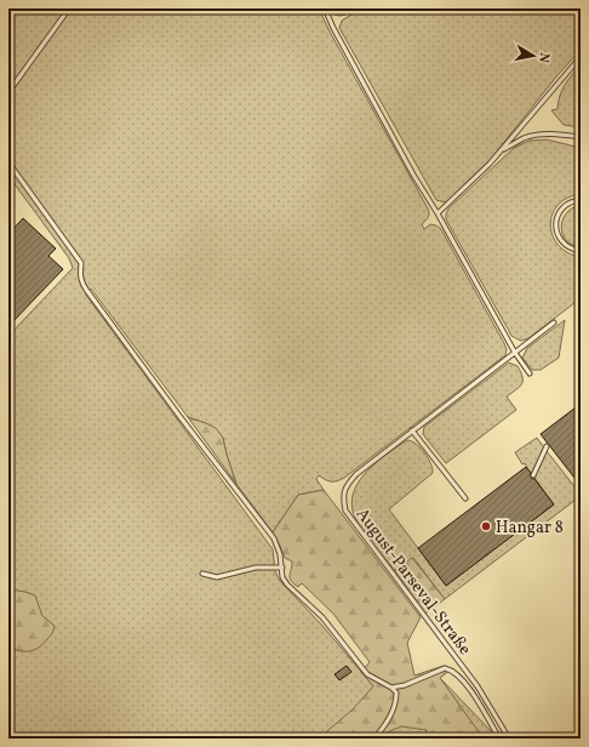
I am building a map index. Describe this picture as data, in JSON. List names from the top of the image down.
{
  "streets": {
    "lane": ["August-Parseval-Straße"]
  },
  "places": ["Hangar 8"],
  "north": "right"
}
